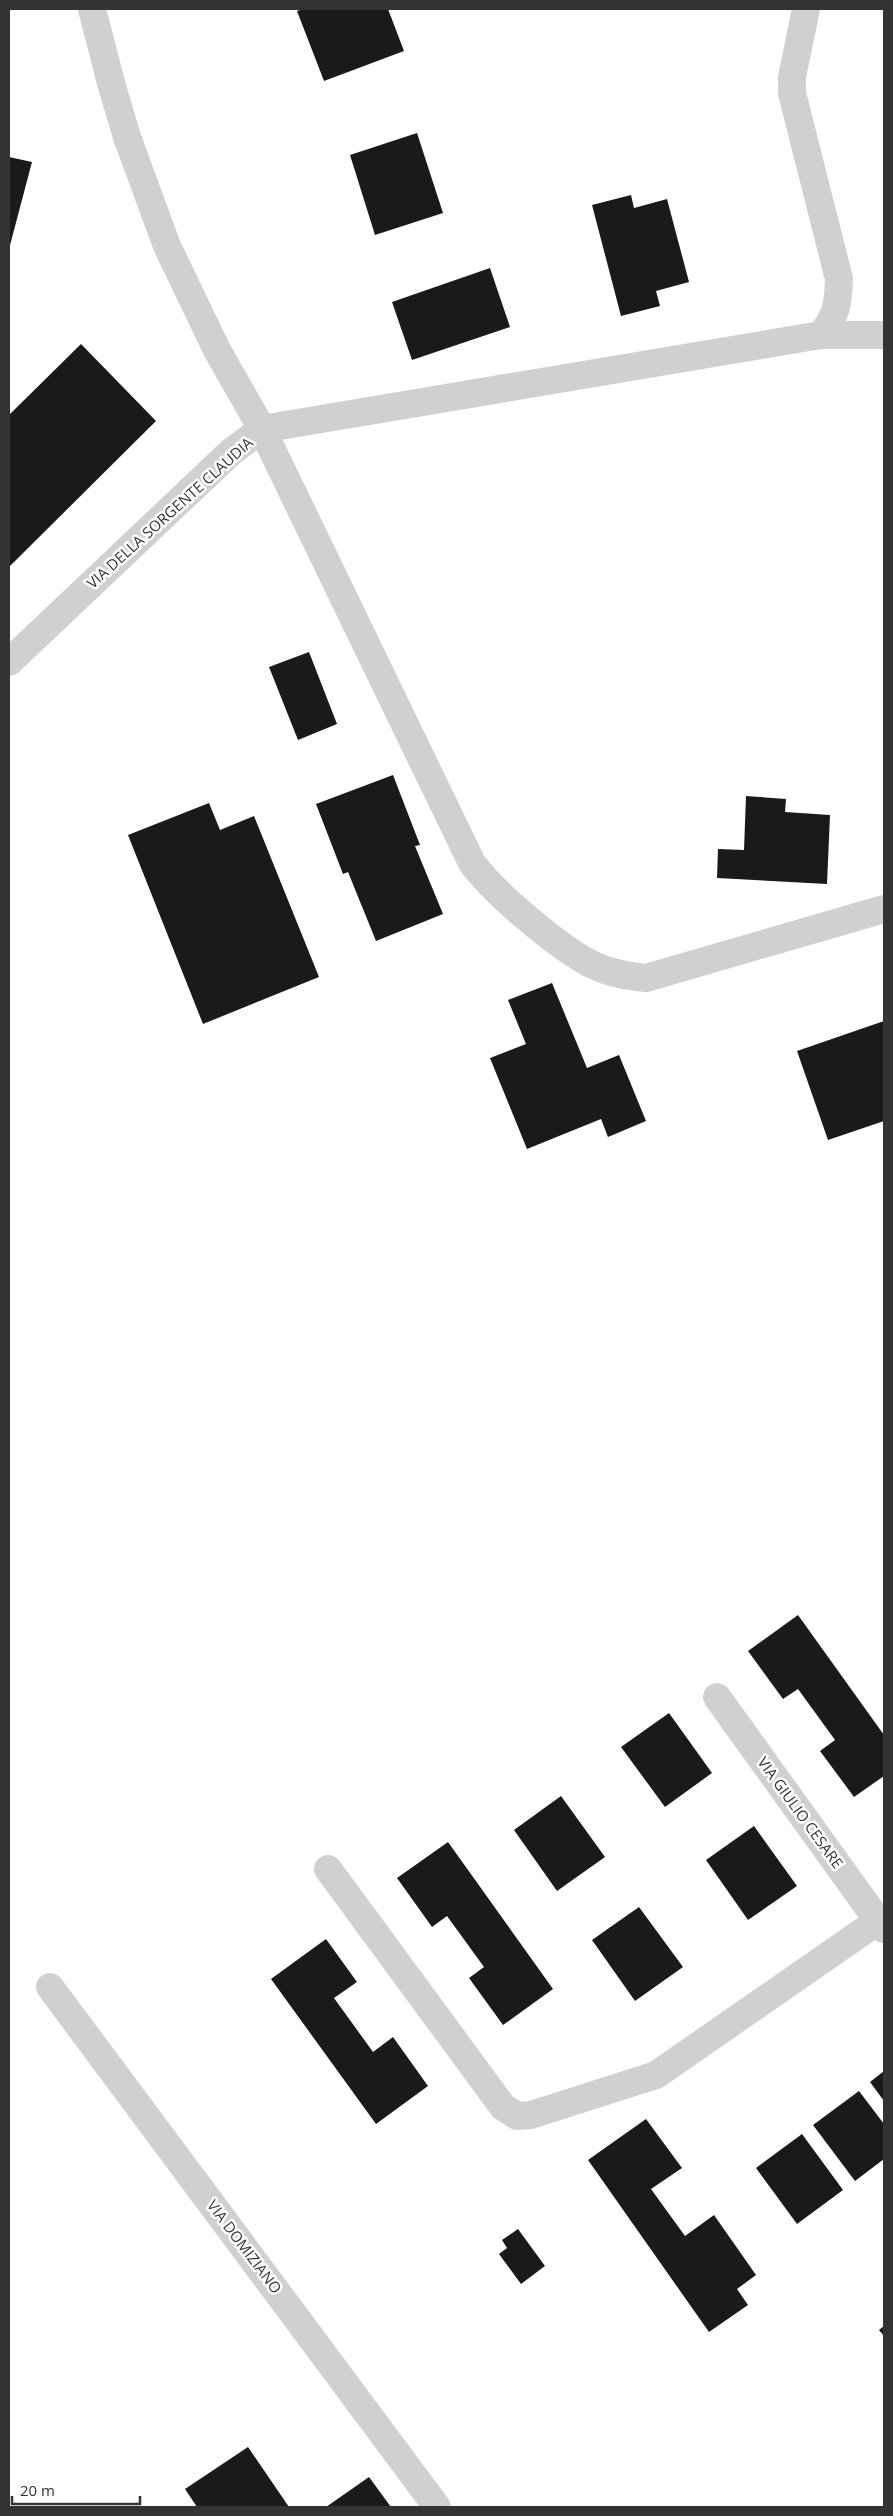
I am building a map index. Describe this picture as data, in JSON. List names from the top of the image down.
{
  "streets": {
    "street": ["VIA DELLA SORGENTE CLAUDIA", "VIA GIULIO CESARE", "VIA DOMIZIANO"]
  },
  "scale_bar": "20 m"
}
